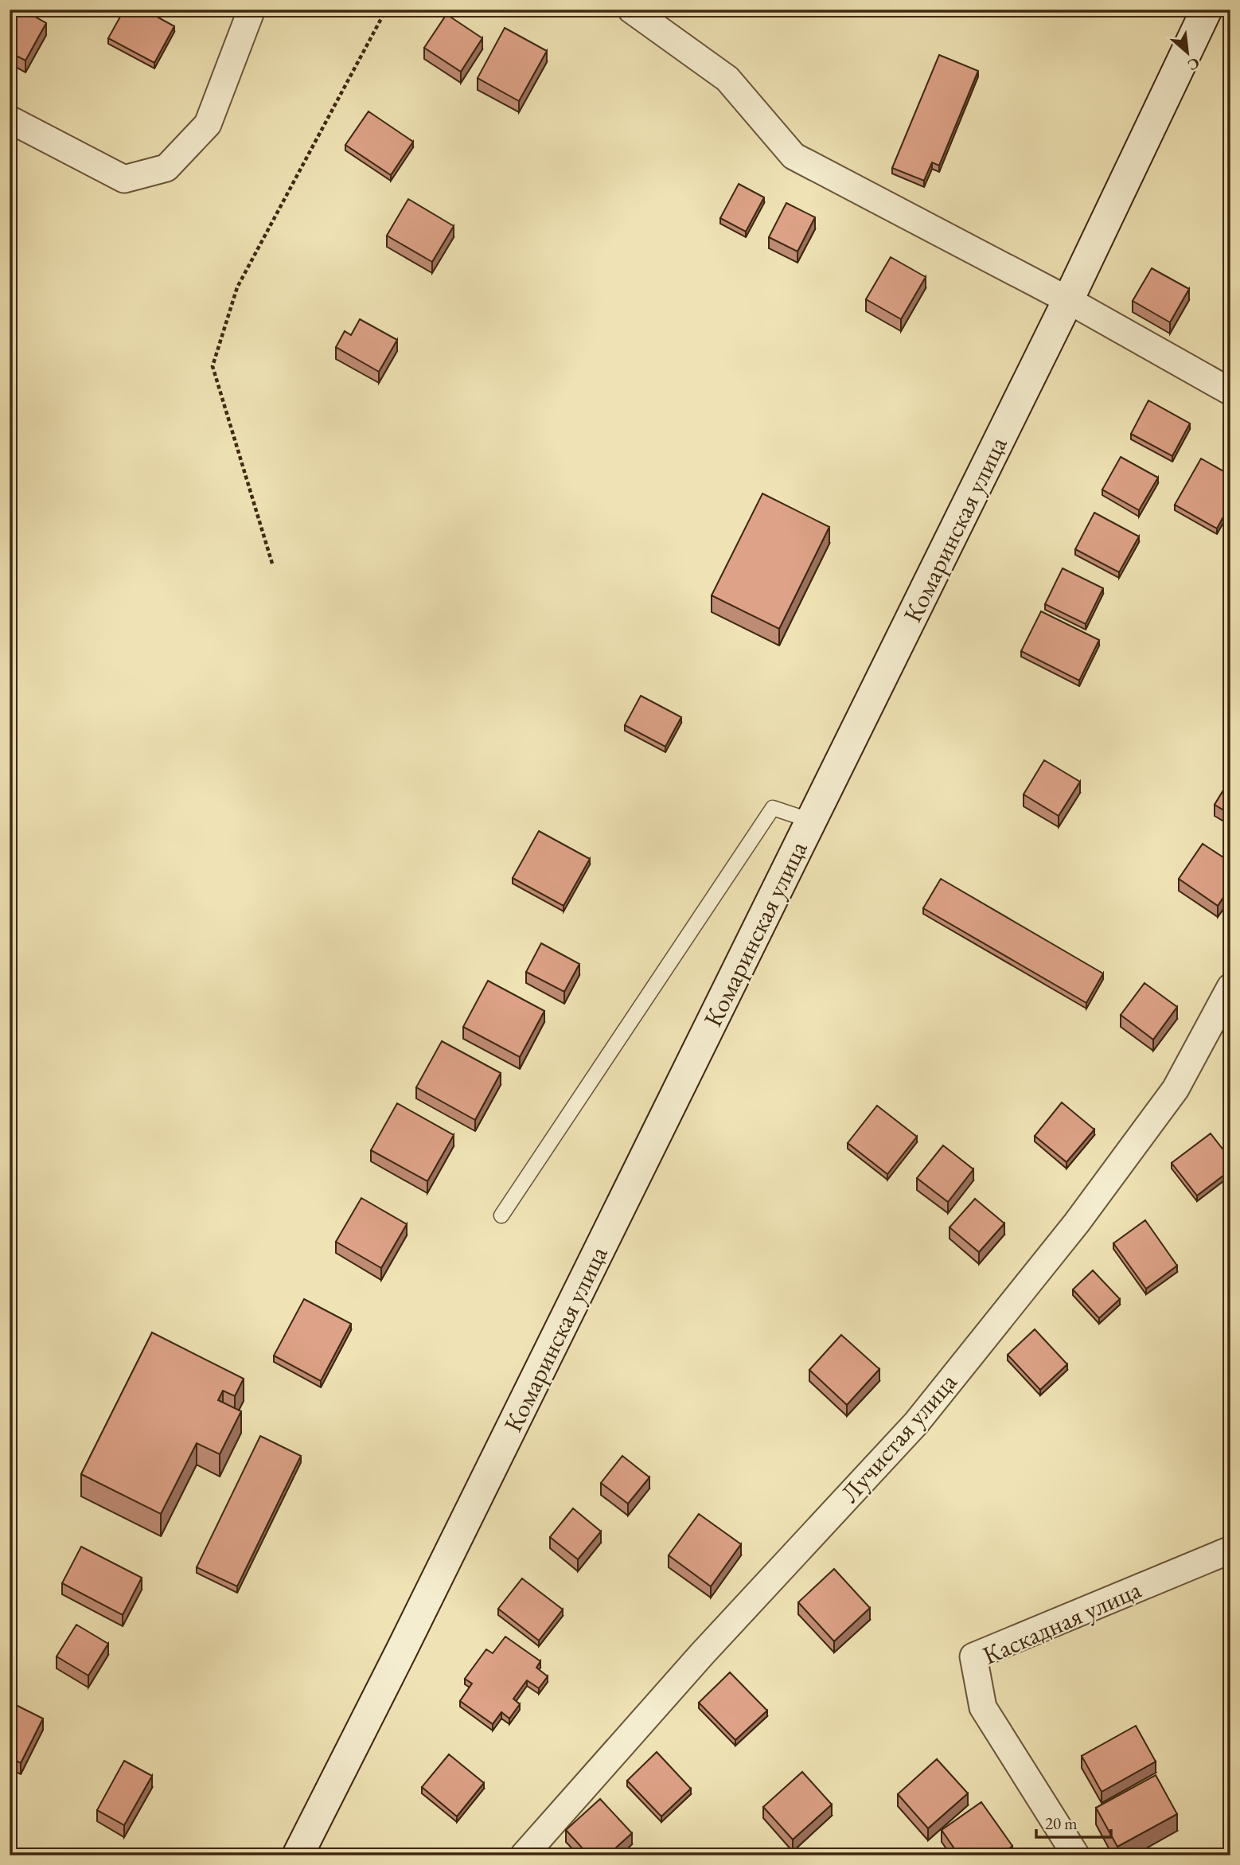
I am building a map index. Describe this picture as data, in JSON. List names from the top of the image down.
{
  "streets": {
    "street": ["Комаринская улица", "Лучистая улица", "Каскадная улица"]
  },
  "scale_bar": "20 m",
  "north": "bottom right"
}
